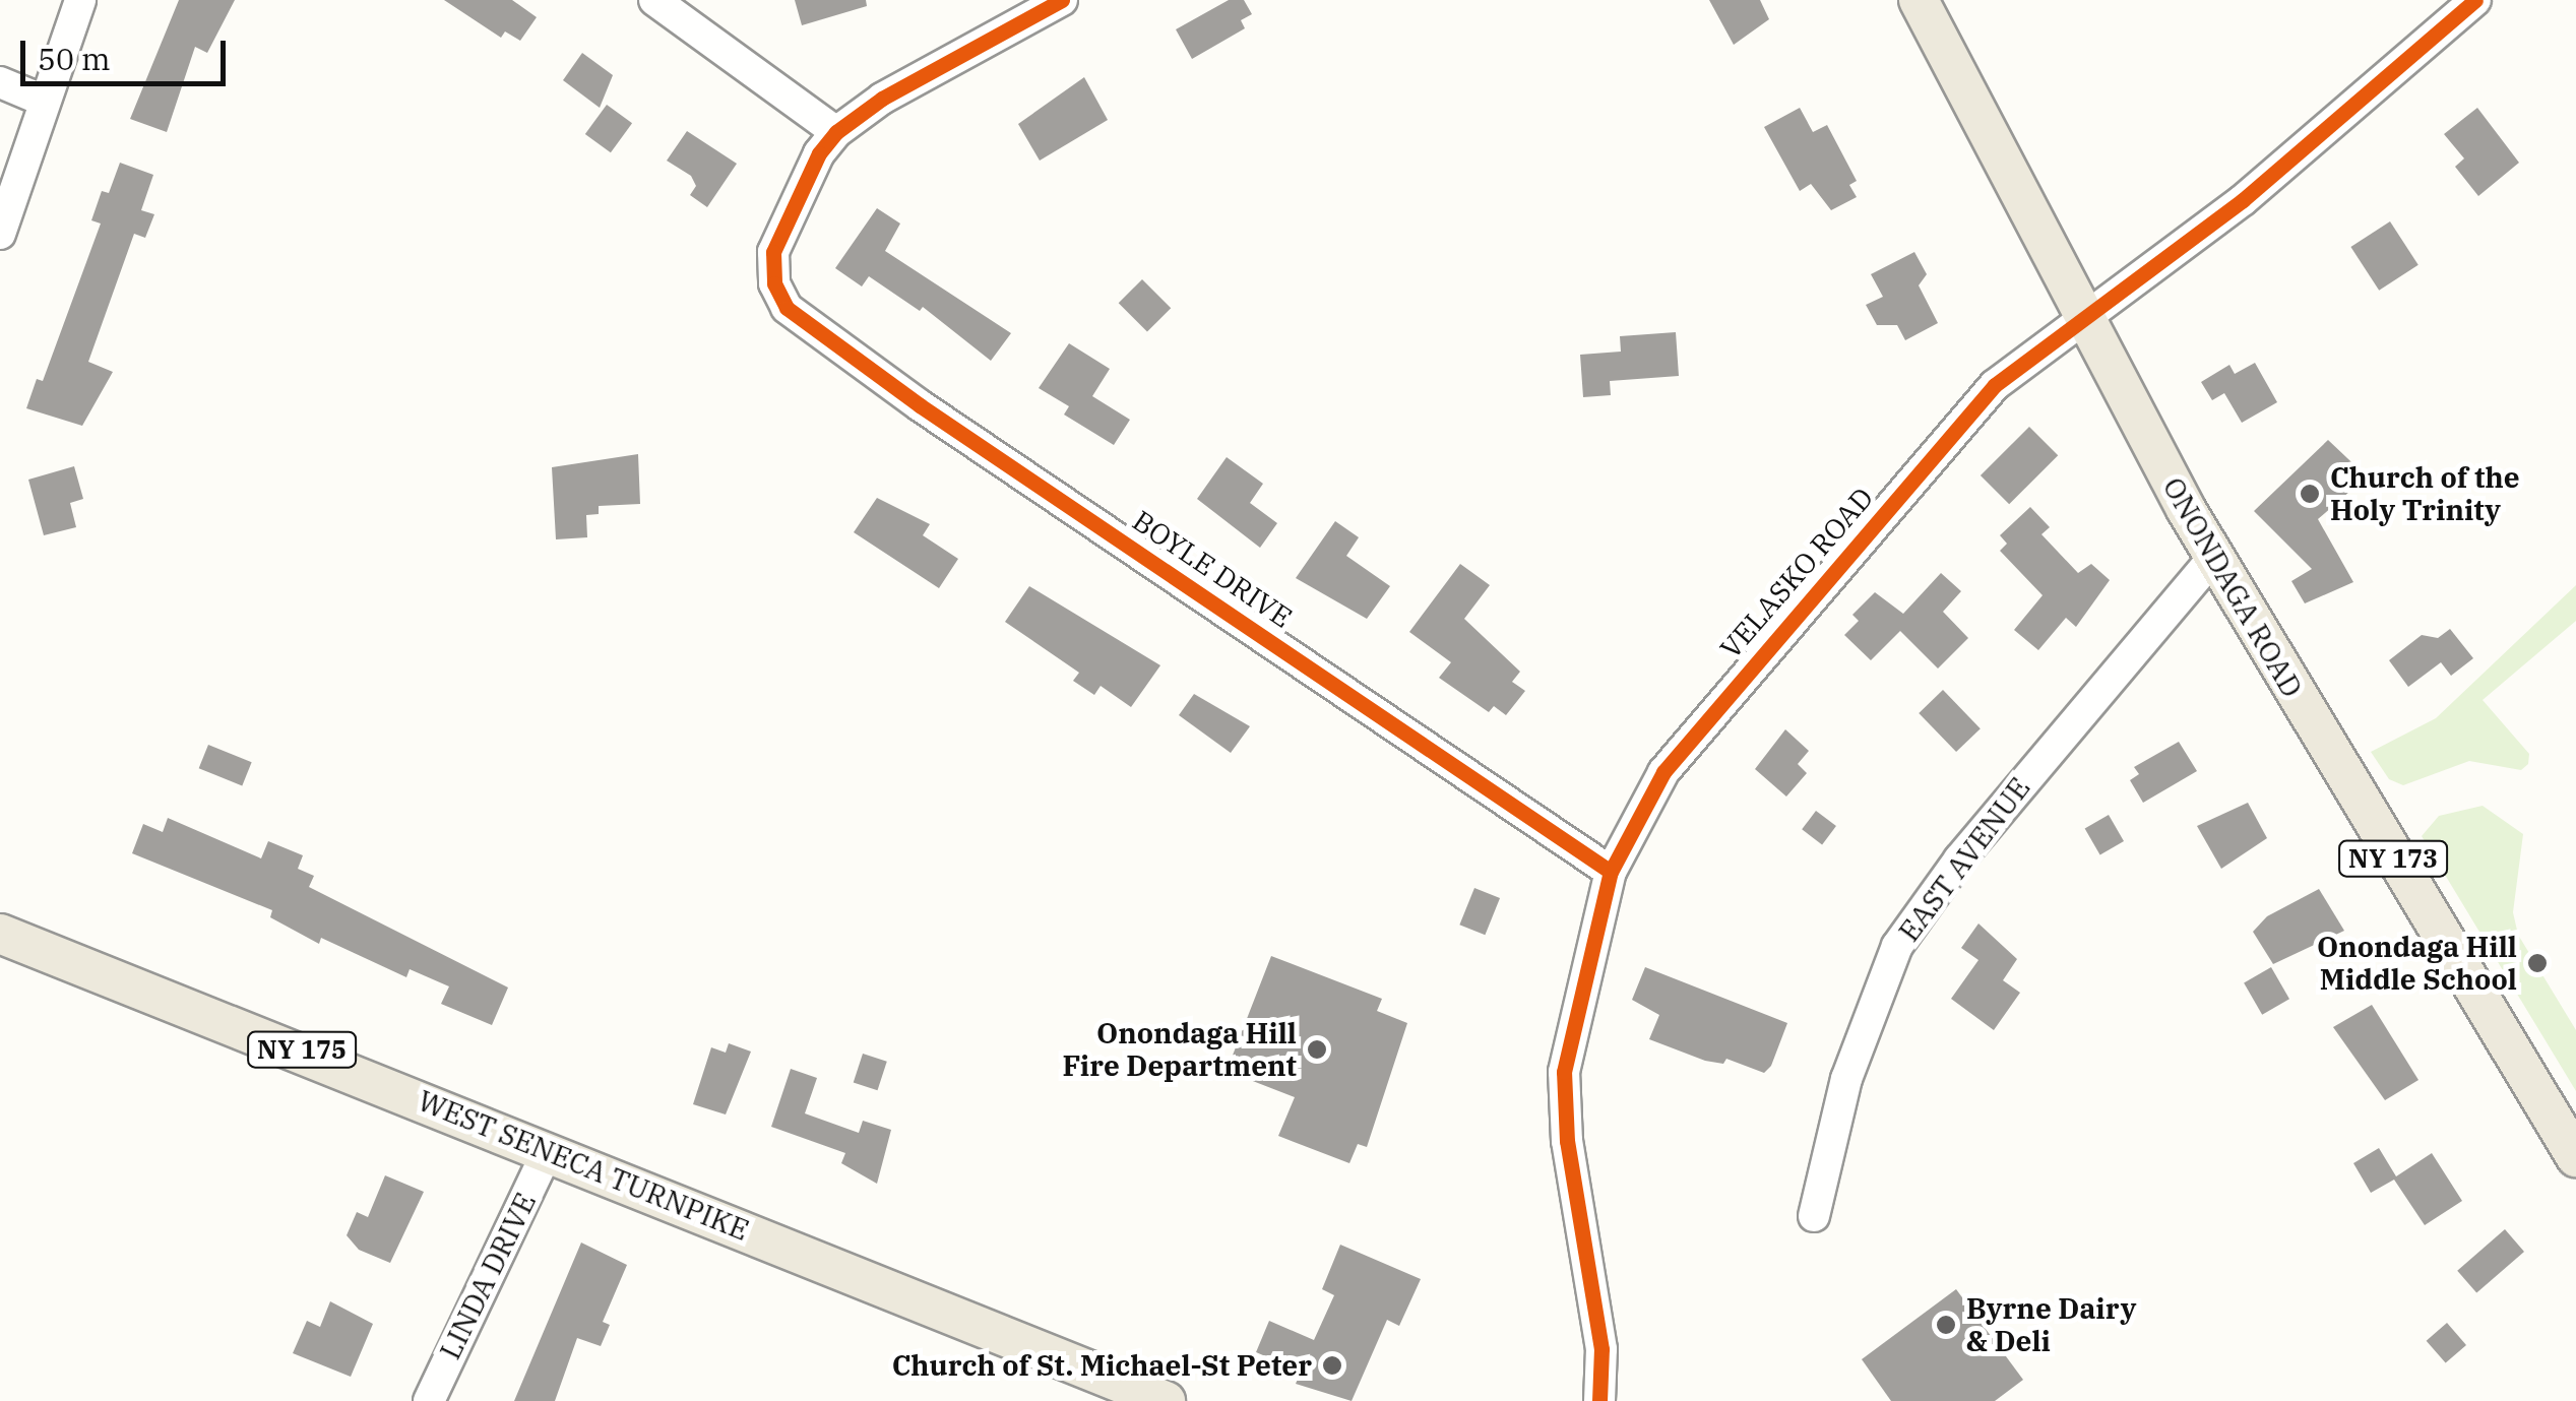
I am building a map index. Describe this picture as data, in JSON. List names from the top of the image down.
{
  "streets": {
    "main road": [
      "ONONDAGA ROAD",
      "NY 173",
      "NY 175",
      "WEST SENECA TURNPIKE"
    ],
    "street": [
      "BOYLE DRIVE",
      "VELASKO ROAD",
      "EAST AVENUE",
      "LINDA DRIVE"
    ]
  },
  "crossings": [
    ["BOYLE DRIVE", "VELASKO ROAD"],
    ["VELASKO ROAD", "ONONDAGA ROAD"],
    ["ONONDAGA ROAD", "EAST AVENUE"],
    ["WEST SENECA TURNPIKE", "LINDA DRIVE"]
  ],
  "places": [
    "Church of the Holy Trinity",
    "Onondaga Hill Middle School",
    "Onondaga Hill Fire Department",
    "Byrne Dairy & Deli",
    "Church of St. Michael-St Peter"
  ],
  "scale_bar": "50 m"
}
